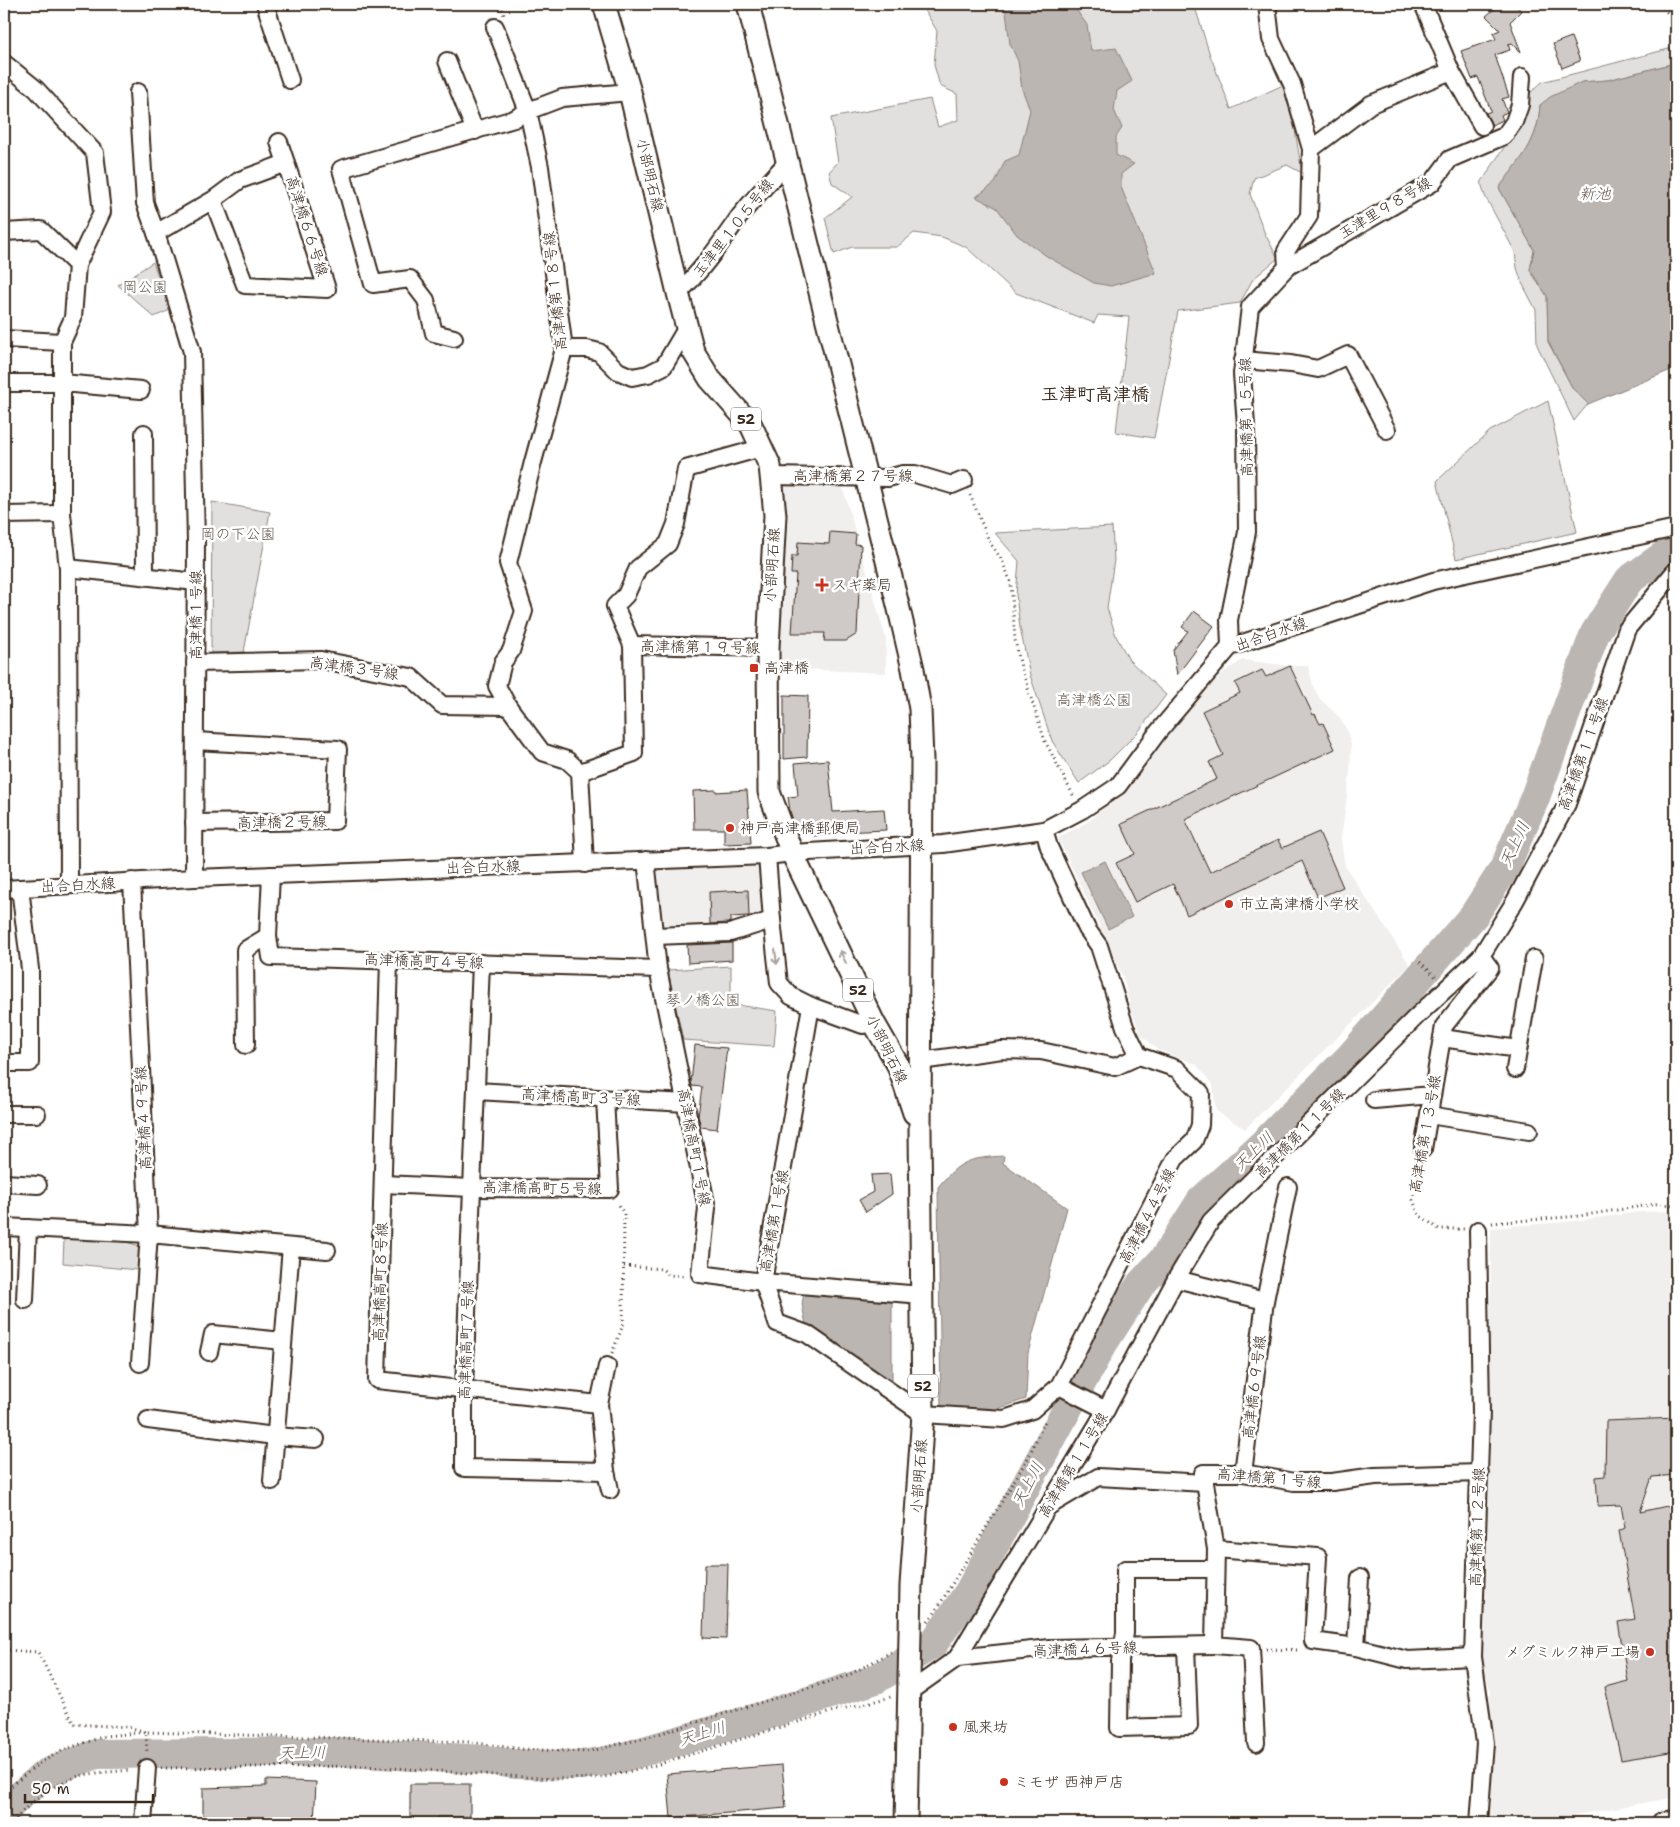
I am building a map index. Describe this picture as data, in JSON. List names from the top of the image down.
{
  "streets": {
    "main road": ["小部明石線", "52"],
    "street": [
      "玉津里９８号線",
      "高津橋６６号線",
      "玉津里１０５号線",
      "高津橋第１８号線",
      "高津橋第１５号線",
      "高津橋第２７号線",
      "高津橋１号線",
      "出合白水線",
      "高津橋第１９号線",
      "高津橋３号線",
      "高津橋第１１号線",
      "高津橋２号線",
      "高津橋高町４号線",
      "高津橋高町３号線",
      "高津橋４９号線",
      "高津橋第１３号線",
      "高津橋高町１号線",
      "高津橋高町５号線",
      "高津橋４４号線",
      "高津橋第１号線",
      "高津橋高町８号線",
      "高津橋高町７号線",
      "高津橋６９号線",
      "高津橋第１２号線",
      "高津橋４６号線"
    ]
  },
  "crossings": [
    ["小部明石線", "玉津里１０５号線"],
    ["小部明石線", "高津橋第２７号線"],
    ["小部明石線", "出合白水線"],
    ["小部明石線", "高津橋第１９号線"],
    ["小部明石線", "高津橋第１１号線"],
    ["小部明石線", "高津橋４４号線"],
    ["小部明石線", "高津橋第１号線"],
    ["玉津里９８号線", "高津橋第１５号線"],
    ["高津橋６６号線", "高津橋１号線"],
    ["高津橋第１８号線", "高津橋３号線"],
    ["高津橋第１５号線", "出合白水線"],
    ["高津橋１号線", "出合白水線"],
    ["高津橋１号線", "高津橋３号線"],
    ["高津橋１号線", "高津橋２号線"],
    ["出合白水線", "高津橋高町４号線"],
    ["出合白水線", "高津橋４９号線"],
    ["出合白水線", "高津橋高町１号線"],
    ["高津橋第１１号線", "高津橋第１３号線"],
    ["高津橋第１１号線", "高津橋第１号線"],
    ["高津橋第１１号線", "高津橋４６号線"],
    ["高津橋高町４号線", "高津橋高町１号線"],
    ["高津橋高町４号線", "高津橋高町８号線"],
    ["高津橋高町４号線", "高津橋高町７号線"],
    ["高津橋高町３号線", "高津橋高町１号線"],
    ["高津橋高町３号線", "高津橋高町５号線"],
    ["高津橋高町３号線", "高津橋高町７号線"],
    ["高津橋第１３号線", "高津橋第１２号線"],
    ["高津橋高町５号線", "高津橋高町８号線"],
    ["高津橋高町５号線", "高津橋高町７号線"],
    ["高津橋４４号線", "高津橋第１号線"],
    ["高津橋第１号線", "高津橋６９号線"],
    ["高津橋第１号線", "高津橋第１２号線"],
    ["高津橋高町８号線", "高津橋高町７号線"]
  ],
  "districts": ["玉津町高津橋"],
  "water": ["新池", "天上川"],
  "parks": [
    "岡公園",
    "岡の下公園",
    "高津橋公園",
    "琴ノ橋公園"
  ],
  "places": {
    "health": ["スギ薬局"],
    "transit": ["高津橋"],
    "other": [
      "神戸高津橋郵便局",
      "市立高津橋小学校",
      "メグミルク神戸工場",
      "風来坊",
      "ミモザ 西神戸店"
    ]
  },
  "scale_bar": "50 m"
}
